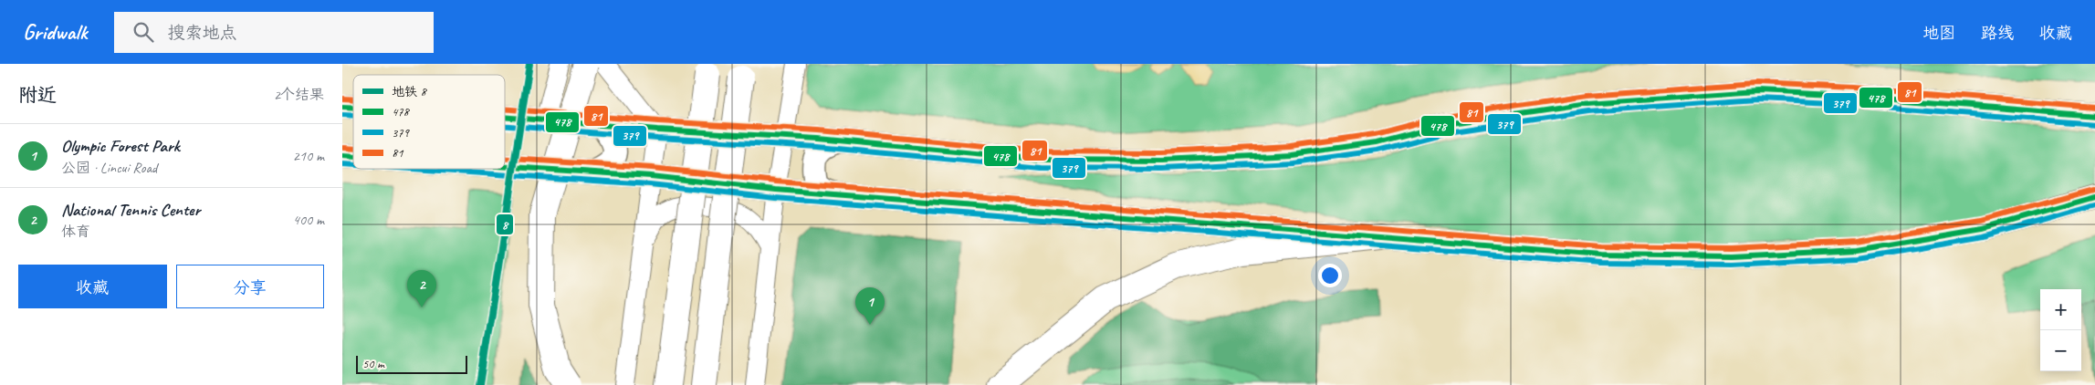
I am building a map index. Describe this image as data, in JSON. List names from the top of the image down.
{
  "lines": [
    "metro line 8",
    "transit line 81",
    "transit line 478",
    "transit line 379"
  ],
  "legend": [
    "地铁 8",
    "478",
    "379",
    "81"
  ],
  "scale_bar": "50 m",
  "page": {
    "header": "Gridwalk",
    "search": "搜索地点",
    "nav": ["地图", "路线", "收藏"],
    "heading": ["附近", "2个结果"],
    "list": [
      {
        "mark": "1",
        "name": "Olympic Forest Park",
        "note": "公园 · Lincui Road",
        "value": "210 m"
      },
      {
        "mark": "2",
        "name": "National Tennis Center",
        "note": "体育",
        "value": "400 m"
      }
    ],
    "buttons": ["收藏", "分享"],
    "pins": ["2", "1"],
    "map_buttons": ["+", "−"],
    "scale": "50 m"
  }
}
